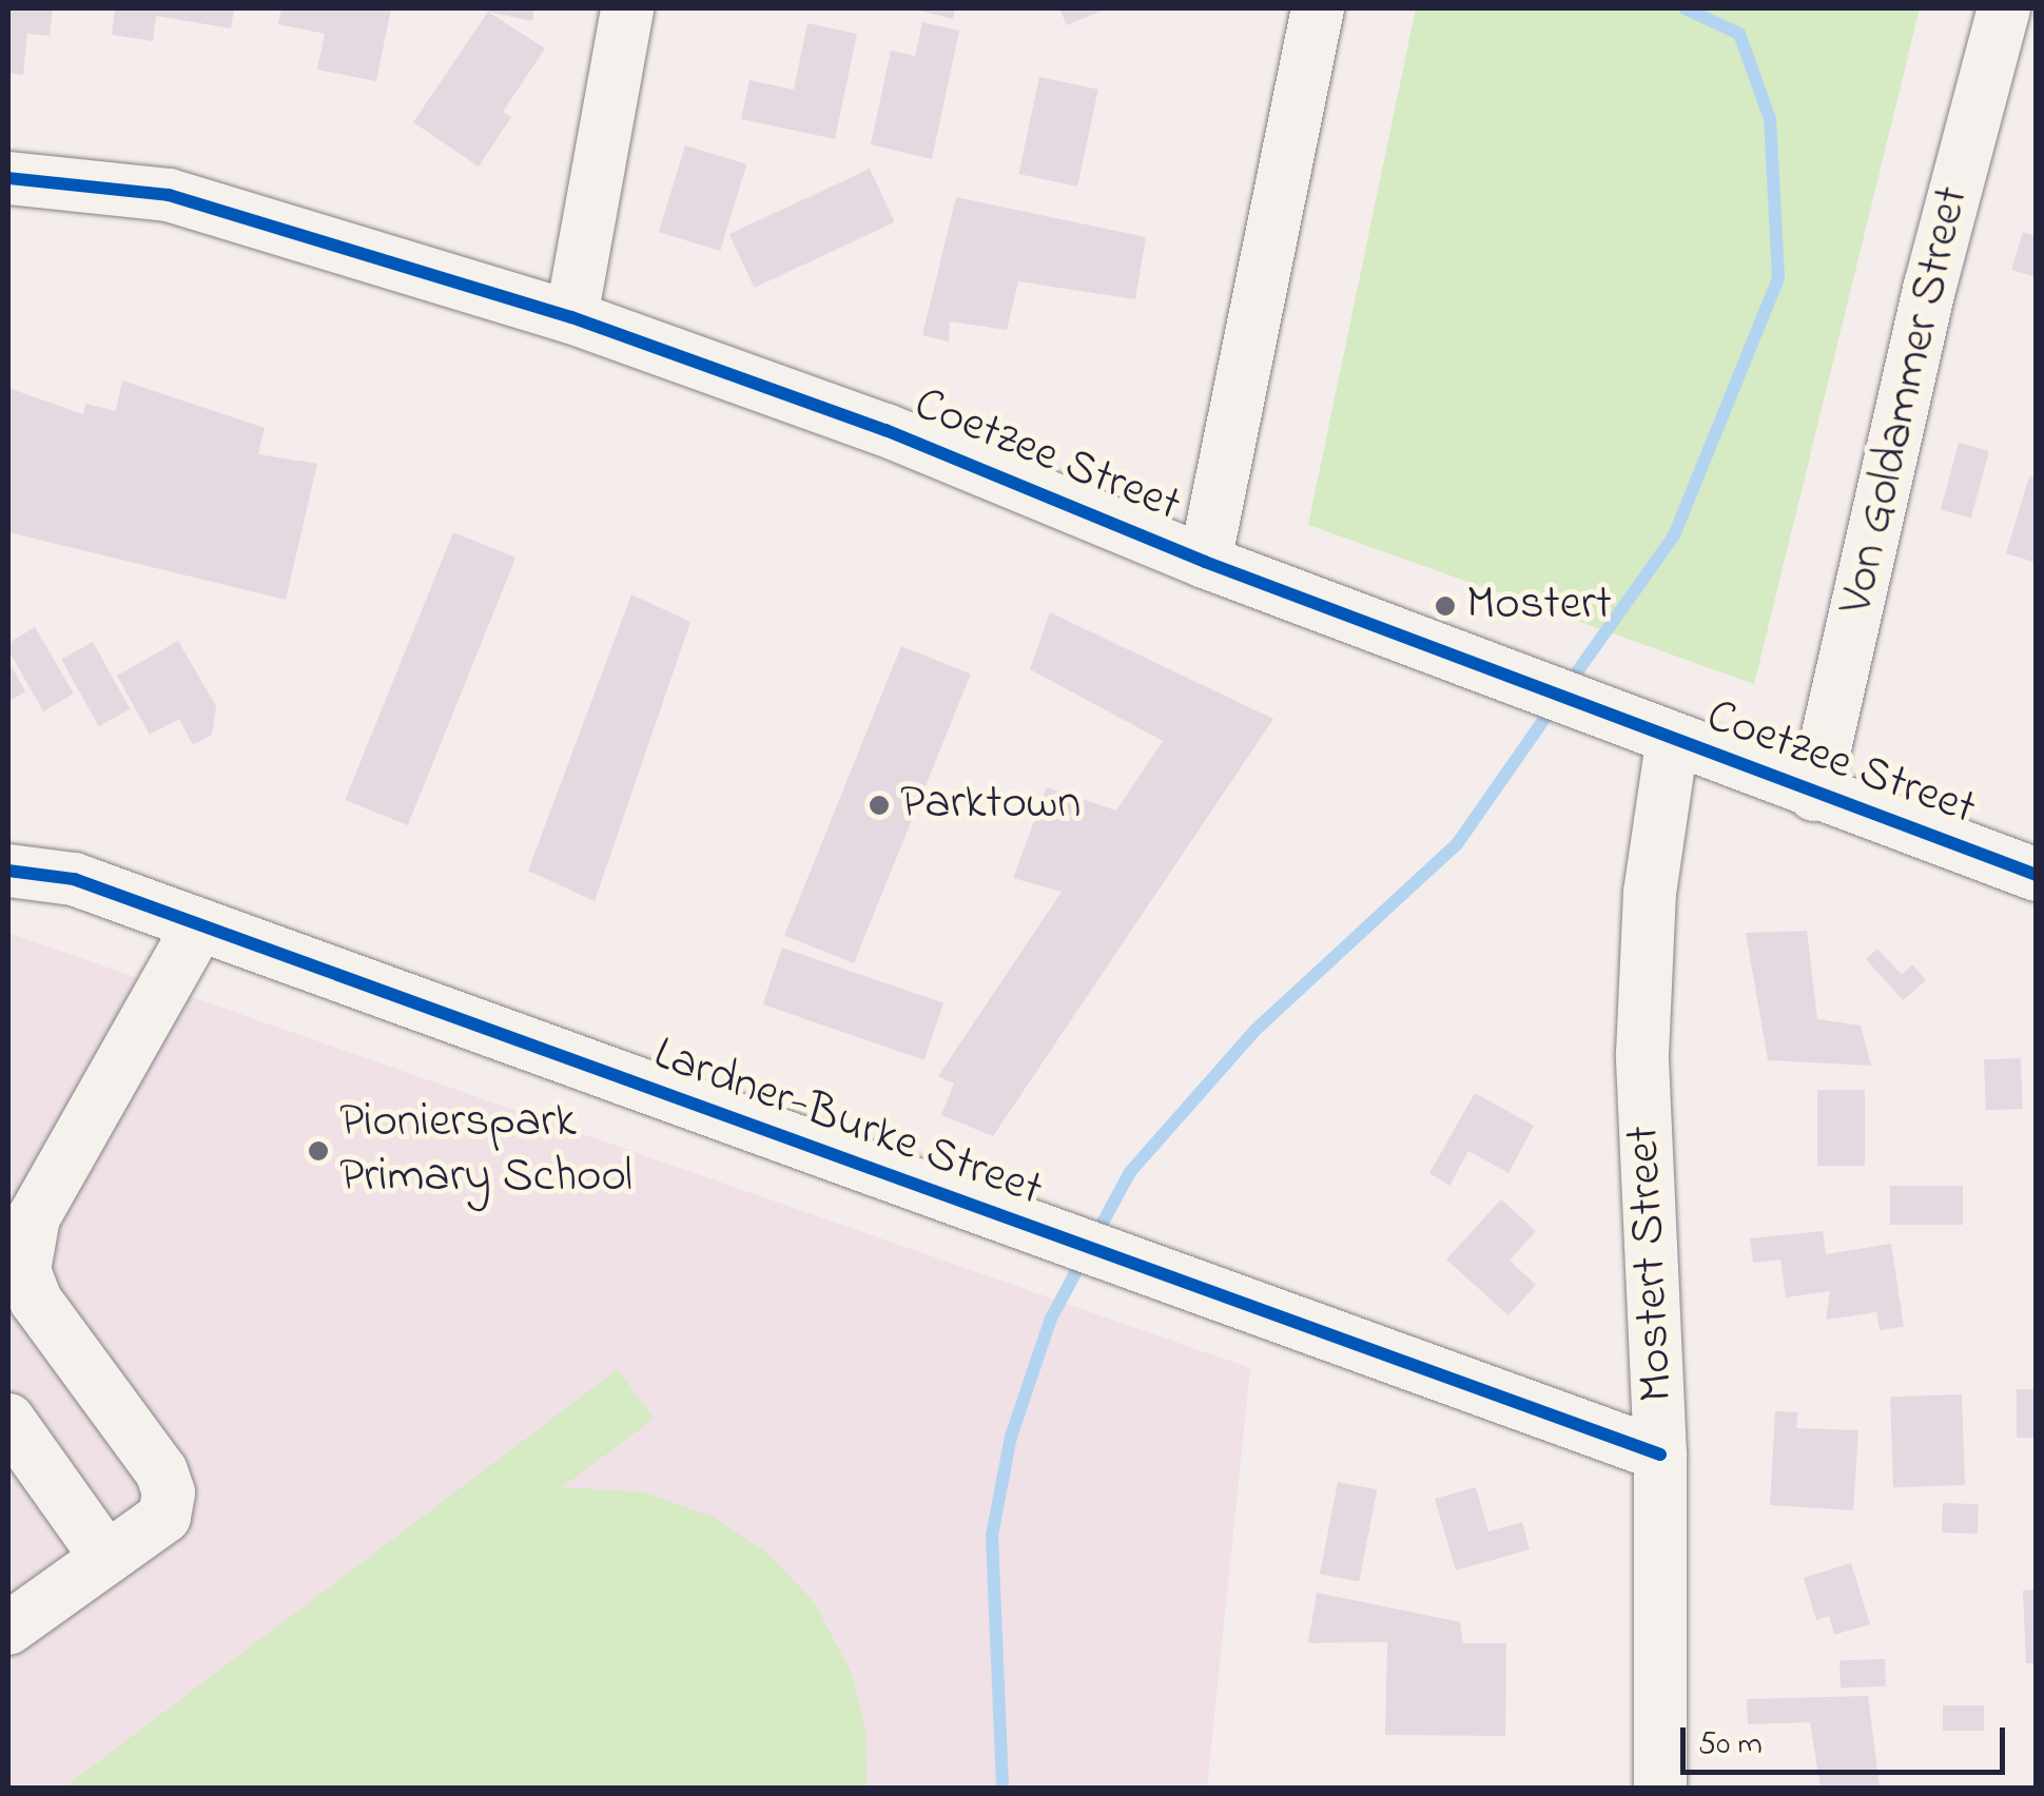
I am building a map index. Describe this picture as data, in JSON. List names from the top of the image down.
{
  "streets": {
    "street": [
      "Von Goldammer Street",
      "Coetzee Street",
      "Lardner-Burke Street",
      "Mostert Street"
    ]
  },
  "crossings": [
    ["Von Goldammer Street", "Coetzee Street"],
    ["Coetzee Street", "Mostert Street"],
    ["Lardner-Burke Street", "Mostert Street"]
  ],
  "places": ["Mostert", "Parktown", "Pionierspark Primary School"],
  "scale_bar": "50 m"
}
